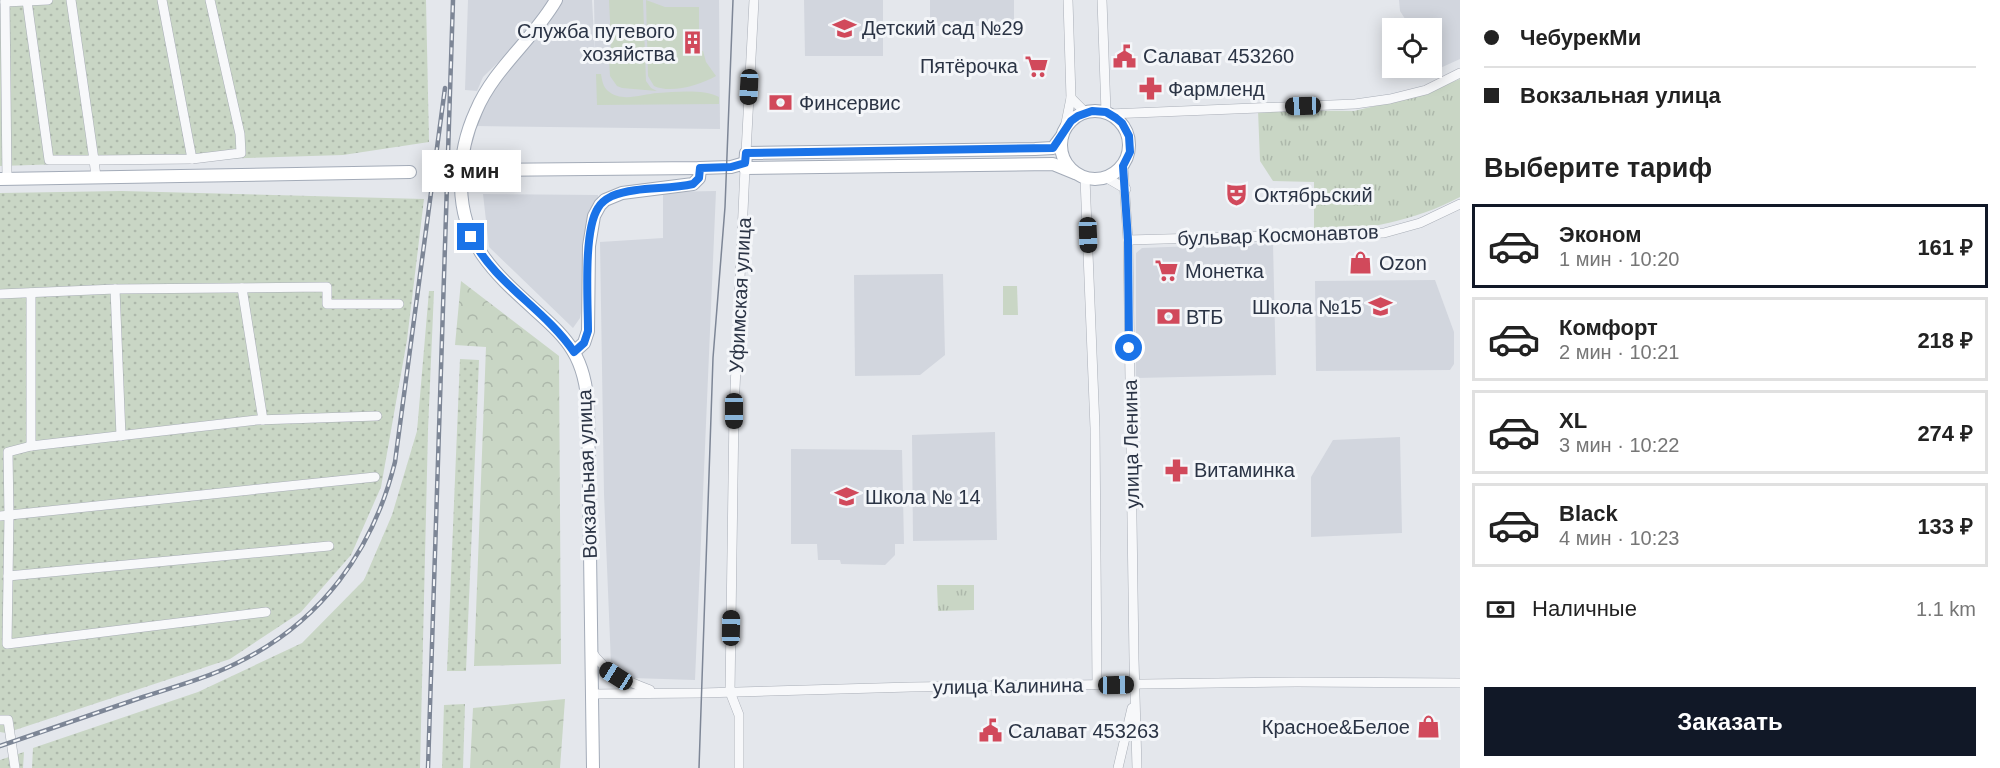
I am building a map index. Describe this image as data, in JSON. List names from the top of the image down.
{
  "streets": {
    "main road": ["улица Ленина", "Вокзальная улица"],
    "street": ["бульвар Космонавтов", "Уфимская улица", "улица Калинина"]
  },
  "crossings": [
    ["бульвар Космонавтов", "улица Ленина"],
    ["Уфимская улица", "улица Калинина"],
    ["улица Ленина", "улица Калинина"],
    ["Вокзальная улица", "улица Калинина"]
  ],
  "places": {
    "school or university": ["Детский сад №29", "Школа №15", "Школа № 14"],
    "building": ["Служба путевого хозяйства"],
    "public building": ["Салават 453260", "Салават 453263"],
    "supermarket": ["Пятёрочка", "Монетка"],
    "pharmacy": ["Фармленд", "Витаминка"],
    "bank": ["Финсервис", "ВТБ"],
    "theatre": ["Октябрьский"],
    "shop": ["Ozon", "Красное&Белое"]
  },
  "page": {
    "banner": ["ЧебурекМи", "Вокзальная улица"],
    "heading": "Выберите тариф",
    "bubble": "3 мин",
    "list": [
      {
        "name": "Эконом",
        "note": "1 мин · 10:20",
        "value": "161 ₽"
      },
      {
        "name": "Комфорт",
        "note": "2 мин · 10:21",
        "value": "218 ₽"
      },
      {
        "name": "XL",
        "note": "3 мин · 10:22",
        "value": "274 ₽"
      },
      {
        "name": "Black",
        "note": "4 мин · 10:23",
        "value": "133 ₽"
      }
    ],
    "pay": ["Наличные", "1.1 km"],
    "buttons": "Заказать"
  }
}
